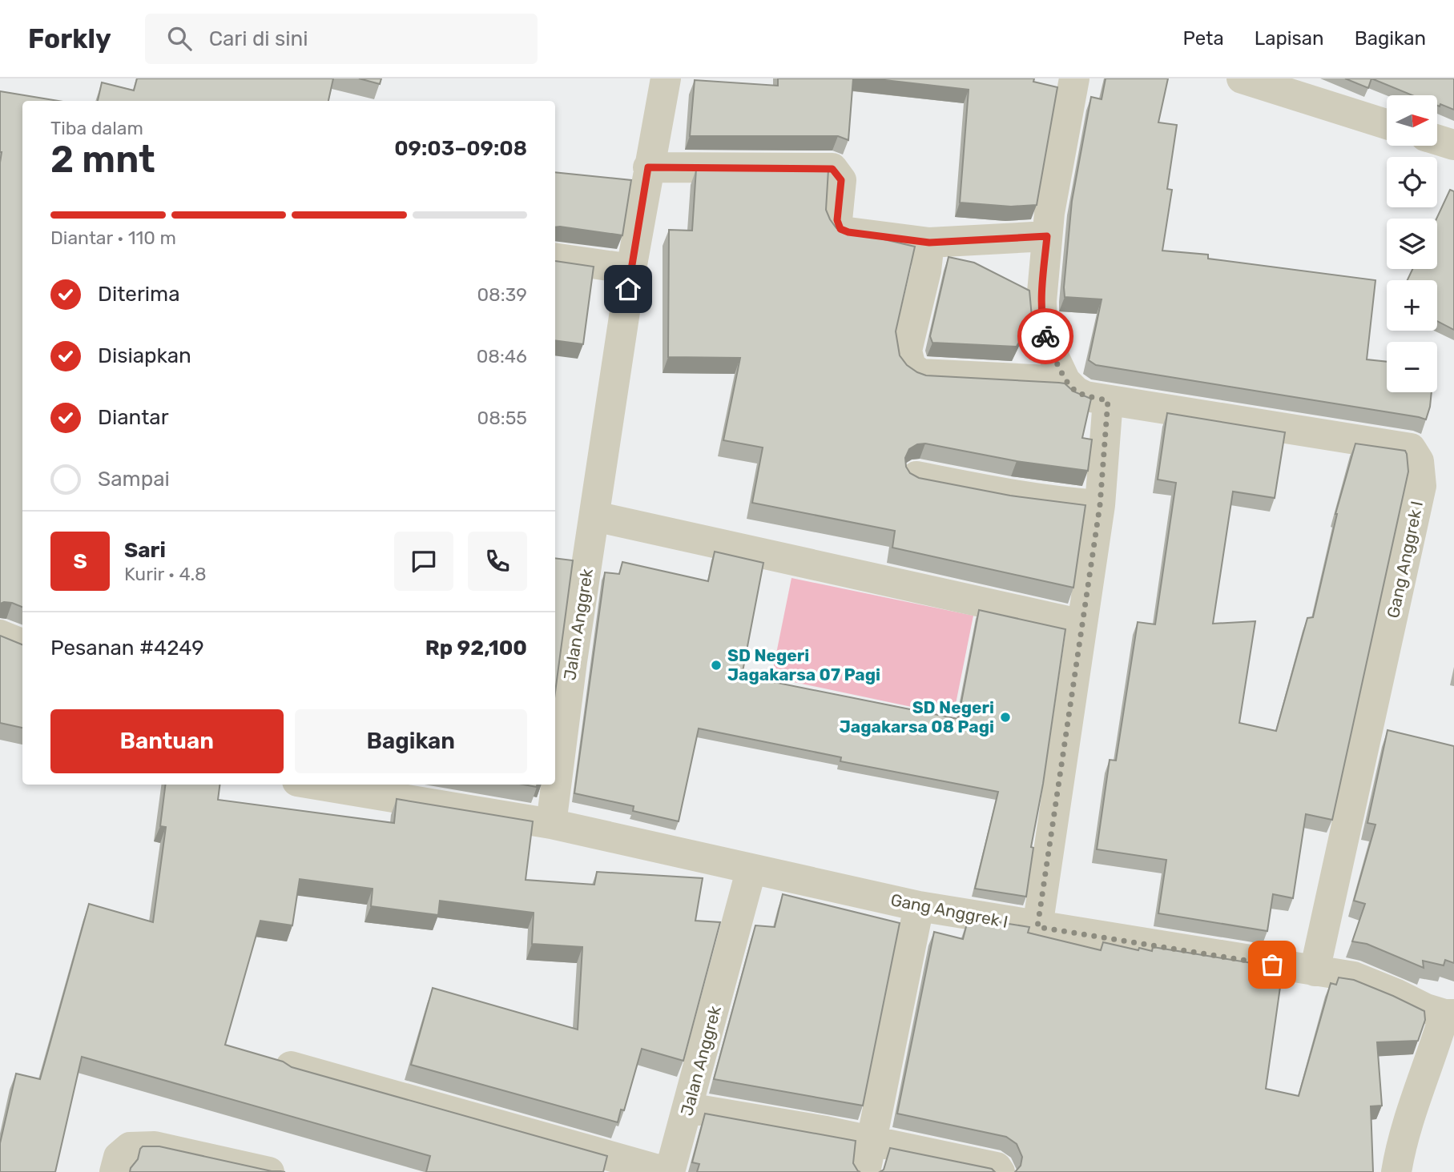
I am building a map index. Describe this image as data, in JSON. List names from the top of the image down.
{
  "streets": {
    "street": ["Gang Anggrek I", "Jalan Anggrek"]
  },
  "crossings": [
    ["Gang Anggrek I", "Jalan Anggrek"]
  ],
  "places": ["SD Negeri Jagakarsa 07 Pagi", "SD Negeri Jagakarsa 08 Pagi"],
  "north": "right",
  "page": {
    "header": "Forkly",
    "search": "Cari di sini",
    "nav": ["Peta", "Lapisan", "Bagikan"],
    "map_buttons": ["+", "−"],
    "heading": ["2 mnt", "Tiba dalam", "09:03–09:08"],
    "panel": [
      "Sari",
      "Kurir · 4.8",
      "Pesanan #4249",
      "Rp 92,100"
    ],
    "bar": "Diantar · 110 m",
    "list": [
      ["Diterima", "08:39"],
      ["Disiapkan", "08:46"],
      ["Diantar", "08:55"],
      "Sampai"
    ],
    "round": "S",
    "buttons": ["Bantuan", "Bagikan"]
  }
}
